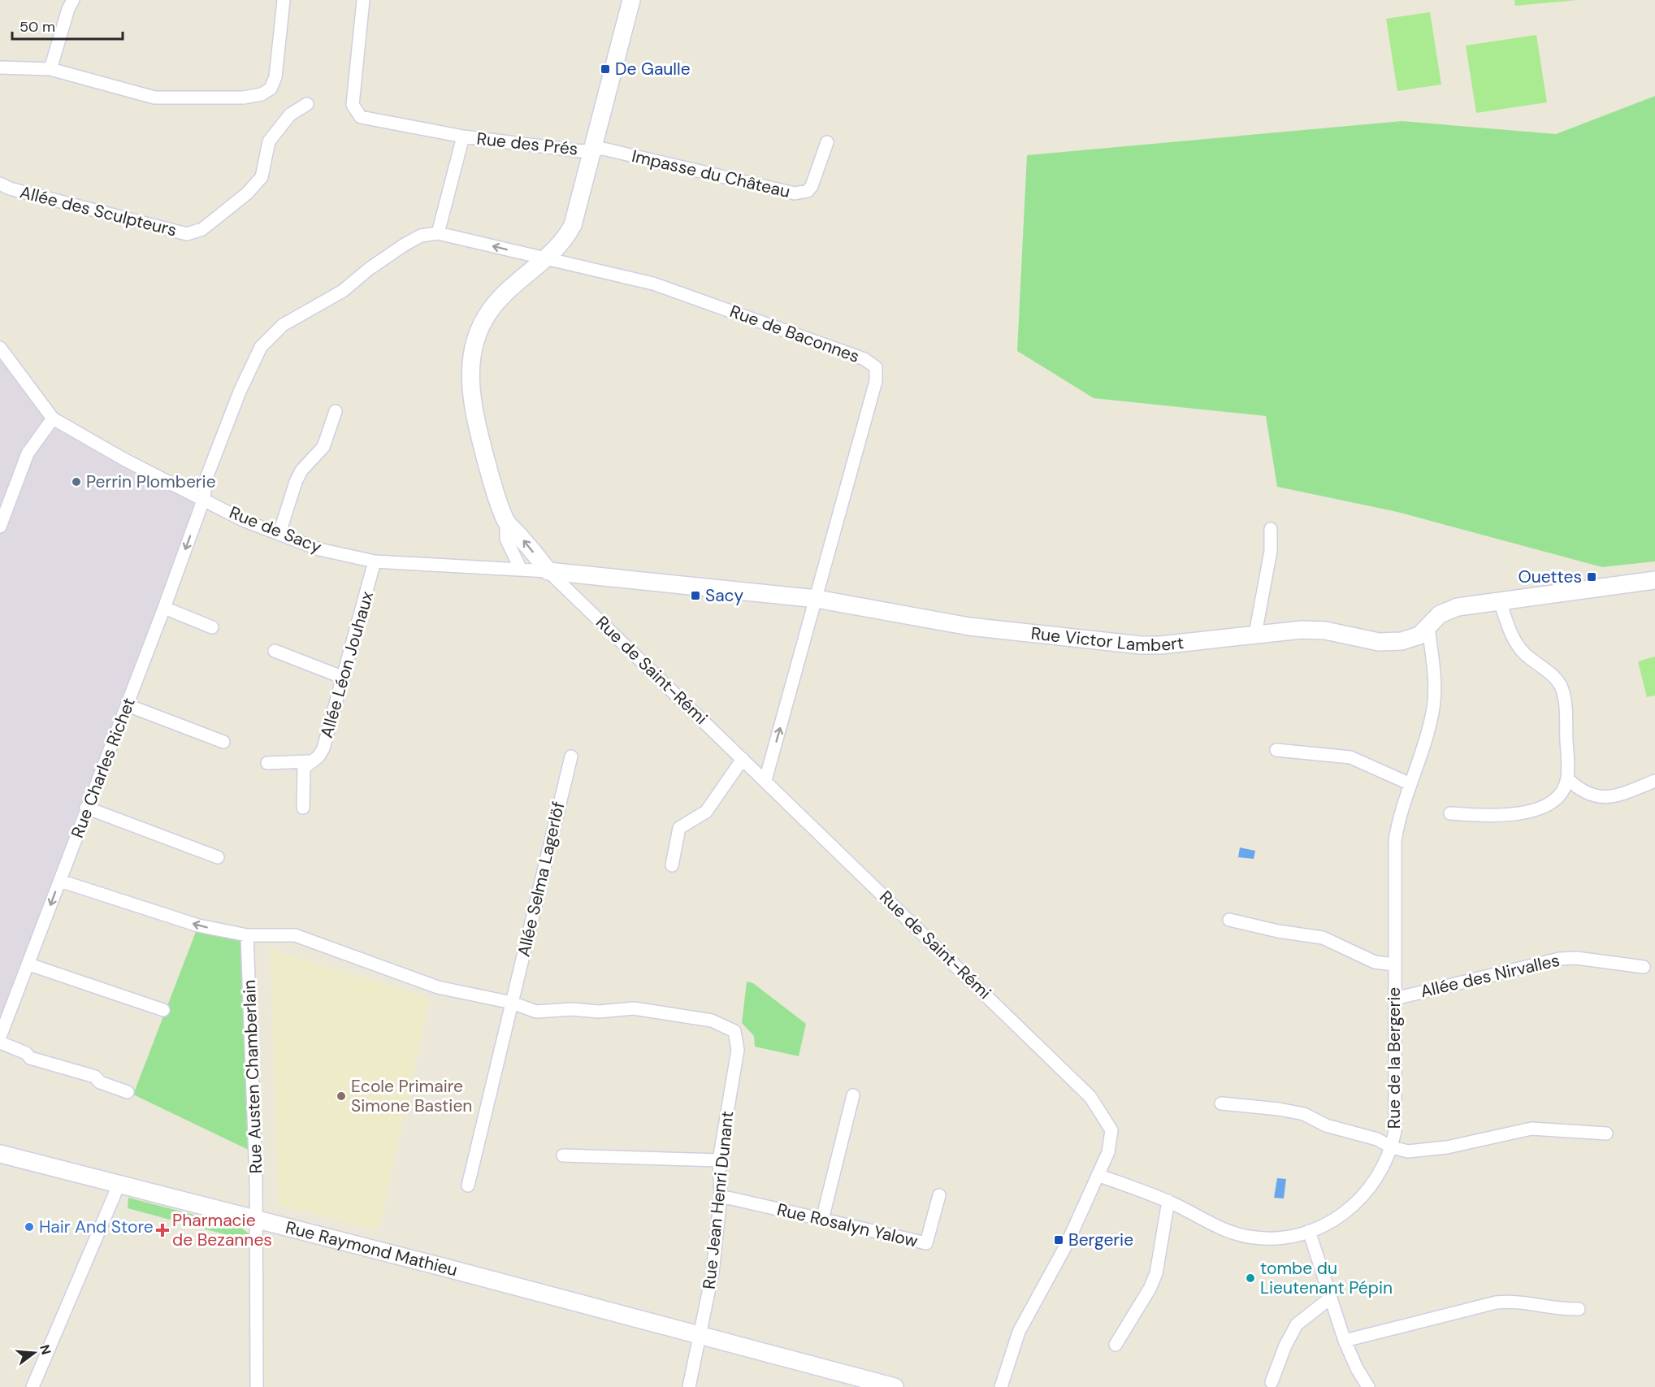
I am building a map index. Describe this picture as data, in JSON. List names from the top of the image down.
{
  "streets": {
    "street": [
      "Rue des Prés",
      "Impasse du Château",
      "Allée des Sculpteurs",
      "Rue de Baconnes",
      "Rue de Sacy",
      "Rue Victor Lambert",
      "Allée Léon Jouhaux",
      "Rue de Saint-Rémi",
      "Rue Charles Richet",
      "Allée Selma Lagerlöf",
      "Allée des Nirvalles",
      "Rue de la Bergerie",
      "Rue Austen Chamberlain",
      "Rue Jean Henri Dunant",
      "Rue Rosalyn Yalow",
      "Rue Raymond Mathieu"
    ]
  },
  "crossings": [
    ["Rue des Prés", "Impasse du Château"],
    ["Rue de Baconnes", "Rue Victor Lambert"],
    ["Rue de Baconnes", "Rue de Saint-Rémi"],
    ["Rue de Baconnes", "Rue Charles Richet"],
    ["Rue de Sacy", "Rue Victor Lambert"],
    ["Rue de Sacy", "Allée Léon Jouhaux"],
    ["Rue de Sacy", "Rue de Saint-Rémi"],
    ["Rue de Sacy", "Rue Charles Richet"],
    ["Rue Victor Lambert", "Rue de Saint-Rémi"],
    ["Rue Victor Lambert", "Rue de la Bergerie"],
    ["Rue de Saint-Rémi", "Rue de la Bergerie"],
    ["Allée Selma Lagerlöf", "Rue Jean Henri Dunant"],
    ["Allée des Nirvalles", "Rue de la Bergerie"],
    ["Rue Austen Chamberlain", "Rue Raymond Mathieu"],
    ["Rue Jean Henri Dunant", "Rue Rosalyn Yalow"],
    ["Rue Jean Henri Dunant", "Rue Raymond Mathieu"]
  ],
  "places": {
    "transit": [
      "De Gaulle",
      "Ouettes",
      "Sacy",
      "Bergerie"
    ],
    "other": [
      "Perrin Plomberie",
      "Ecole Primaire Simone Bastien",
      "Hair And Store",
      "tombe du Lieutenant Pépin"
    ],
    "health": ["Pharmacie de Bezannes"]
  },
  "scale_bar": "50 m",
  "north": "right"
}
